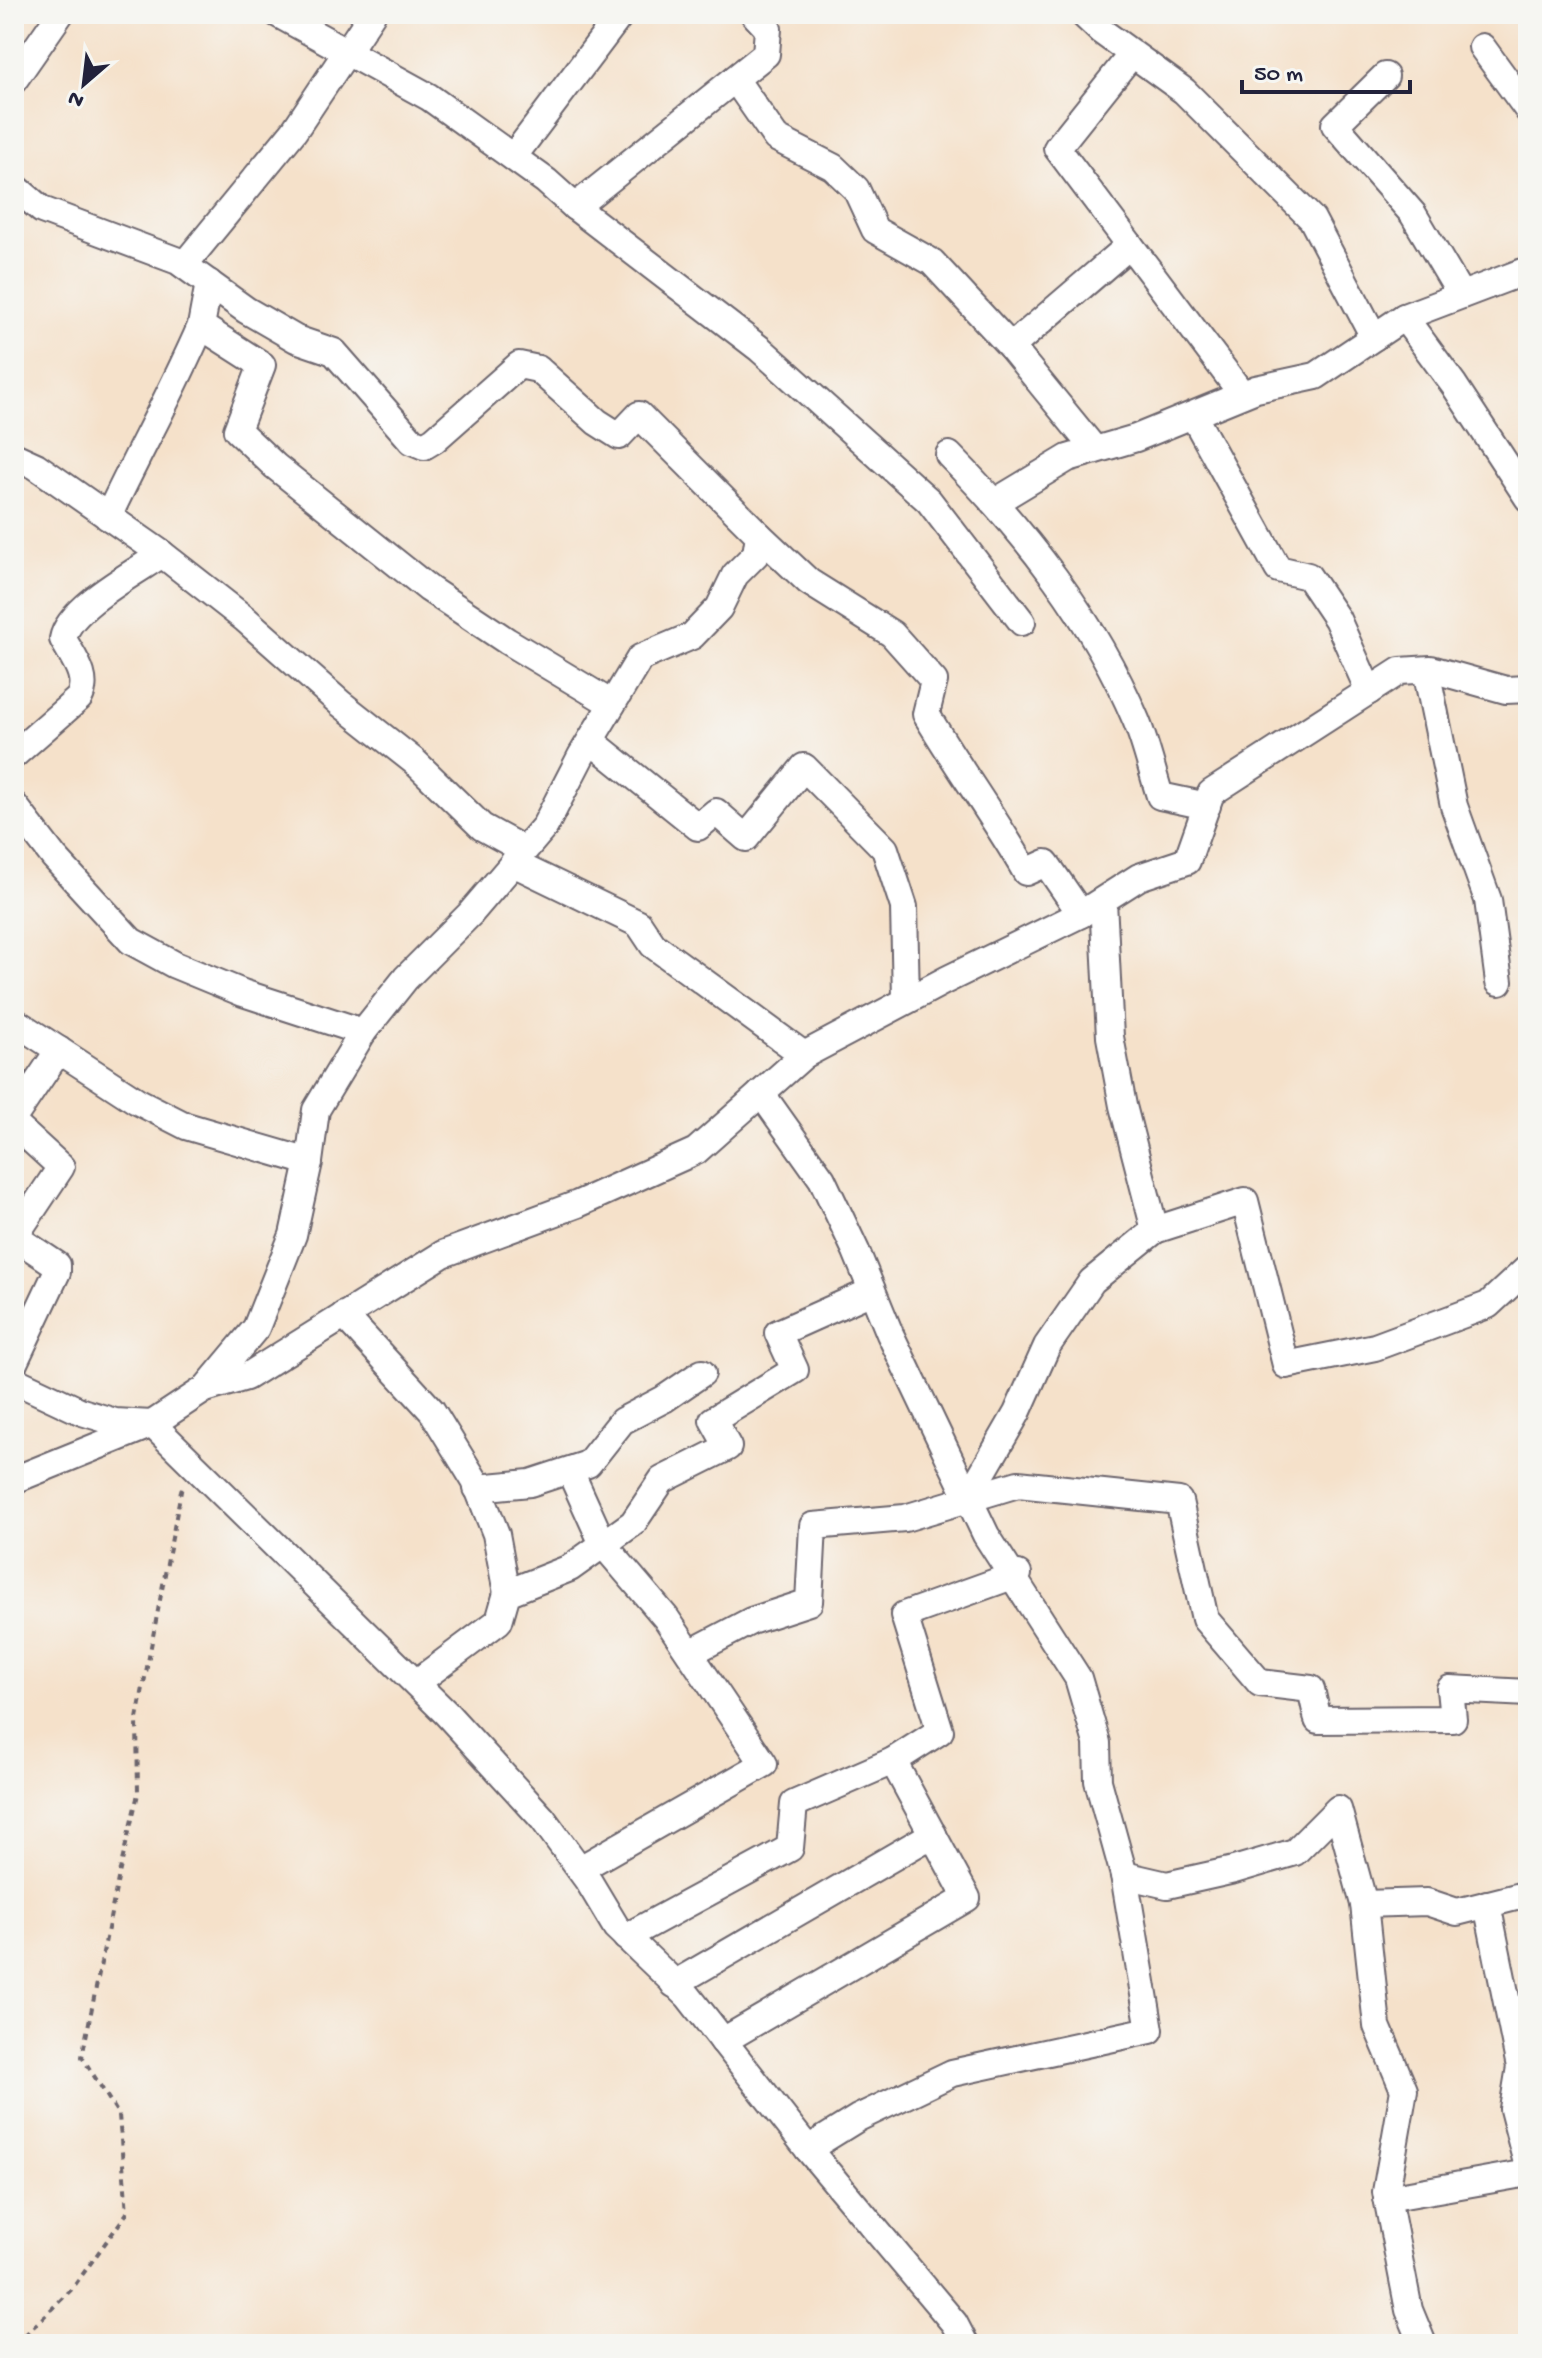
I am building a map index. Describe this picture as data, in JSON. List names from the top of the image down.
{
  "scale_bar": "50 m",
  "north": "bottom left"
}
